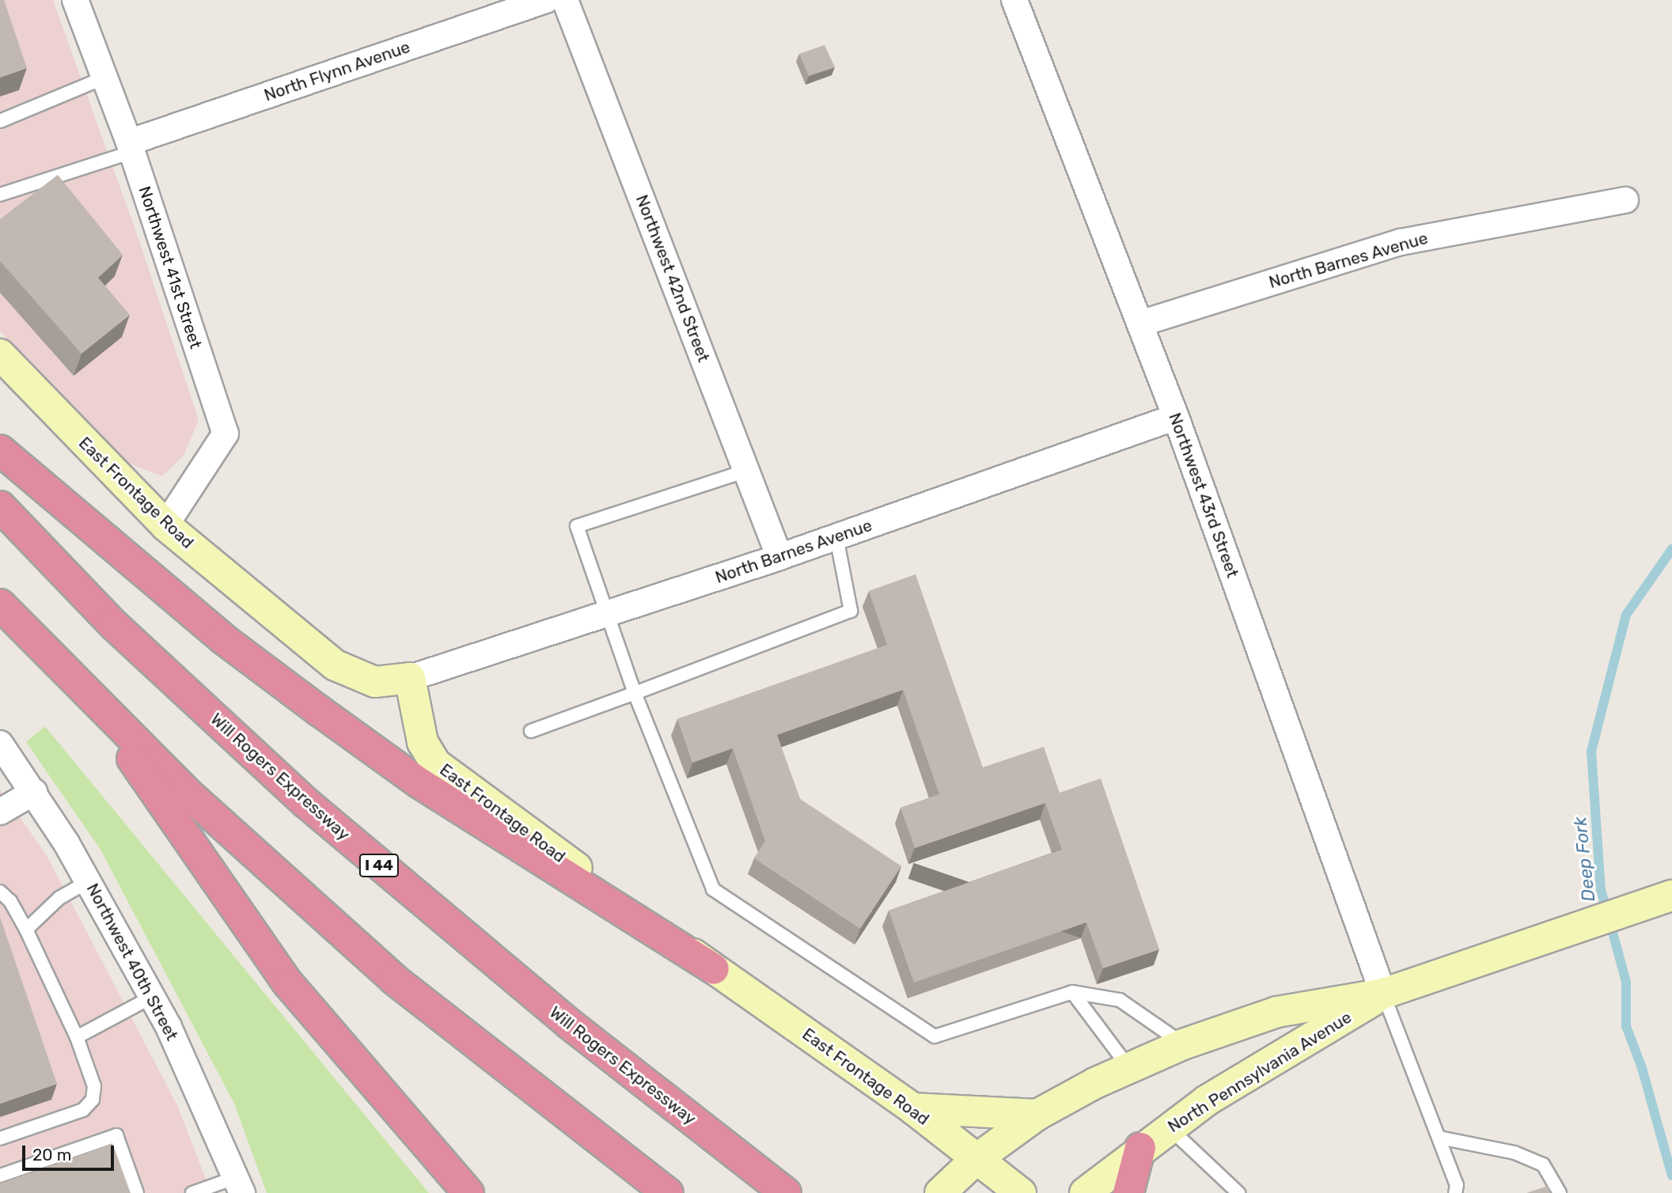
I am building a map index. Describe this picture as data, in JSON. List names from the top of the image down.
{
  "streets": {
    "highway": ["Will Rogers Expressway", "I 44"],
    "main road": ["East Frontage Road", "North Pennsylvania Avenue"],
    "street": [
      "North Flynn Avenue",
      "North Barnes Avenue",
      "Northwest 41st Street",
      "Northwest 42nd Street",
      "Northwest 43rd Street",
      "Northwest 40th Street"
    ]
  },
  "crossings": [
    ["North Flynn Avenue", "Northwest 41st Street"],
    ["North Barnes Avenue", "Northwest 42nd Street"],
    ["North Barnes Avenue", "East Frontage Road"],
    ["North Barnes Avenue", "Northwest 43rd Street"],
    ["Northwest 41st Street", "East Frontage Road"],
    ["East Frontage Road", "North Pennsylvania Avenue"],
    ["Northwest 43rd Street", "North Pennsylvania Avenue"]
  ],
  "water": ["Deep Fork"],
  "scale_bar": "20 m"
}
